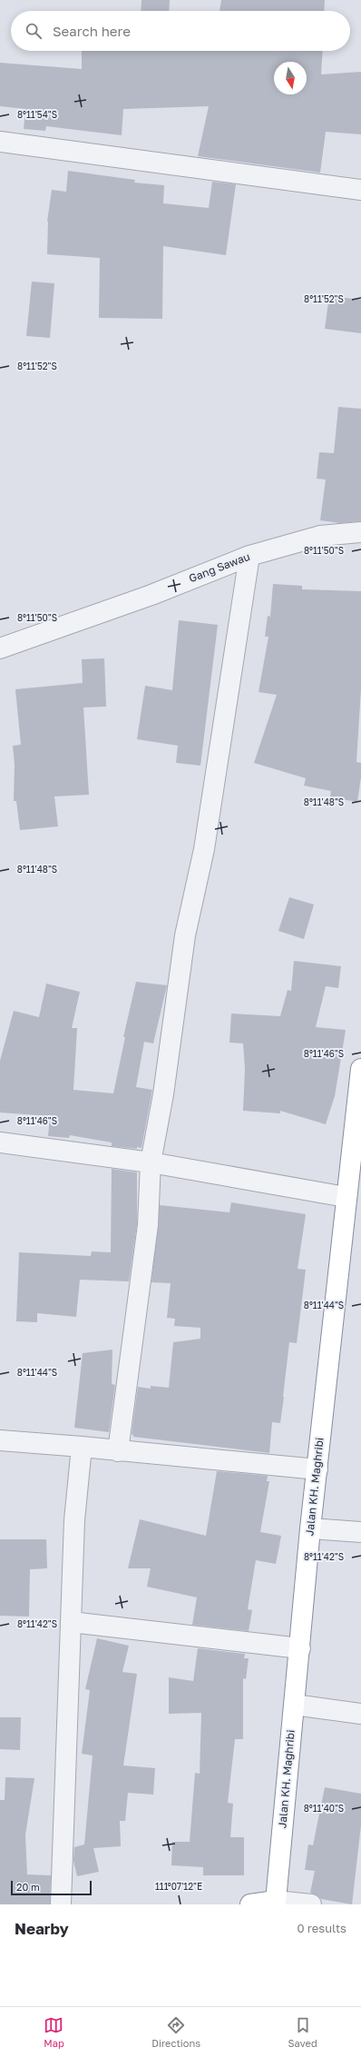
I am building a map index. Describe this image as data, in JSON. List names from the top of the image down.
{
  "streets": {
    "highway": ["Jalan KH. Maghribi"],
    "street": ["Gang Sawau"]
  },
  "scale_bar": "20 m",
  "north": "bottom",
  "page": {
    "search": "Search here",
    "scale": "20 m",
    "heading": ["Nearby", "0 results"],
    "nav": ["Map", "Directions", "Saved"]
  },
  "coordinates": [
    "8°11'54\"S",
    "8°11'52\"S",
    "8°11'50\"S",
    "8°11'48\"S",
    "8°11'46\"S",
    "8°11'44\"S",
    "8°11'42\"S",
    "8°11'40\"S",
    "111°07'12\"E"
  ]
}
